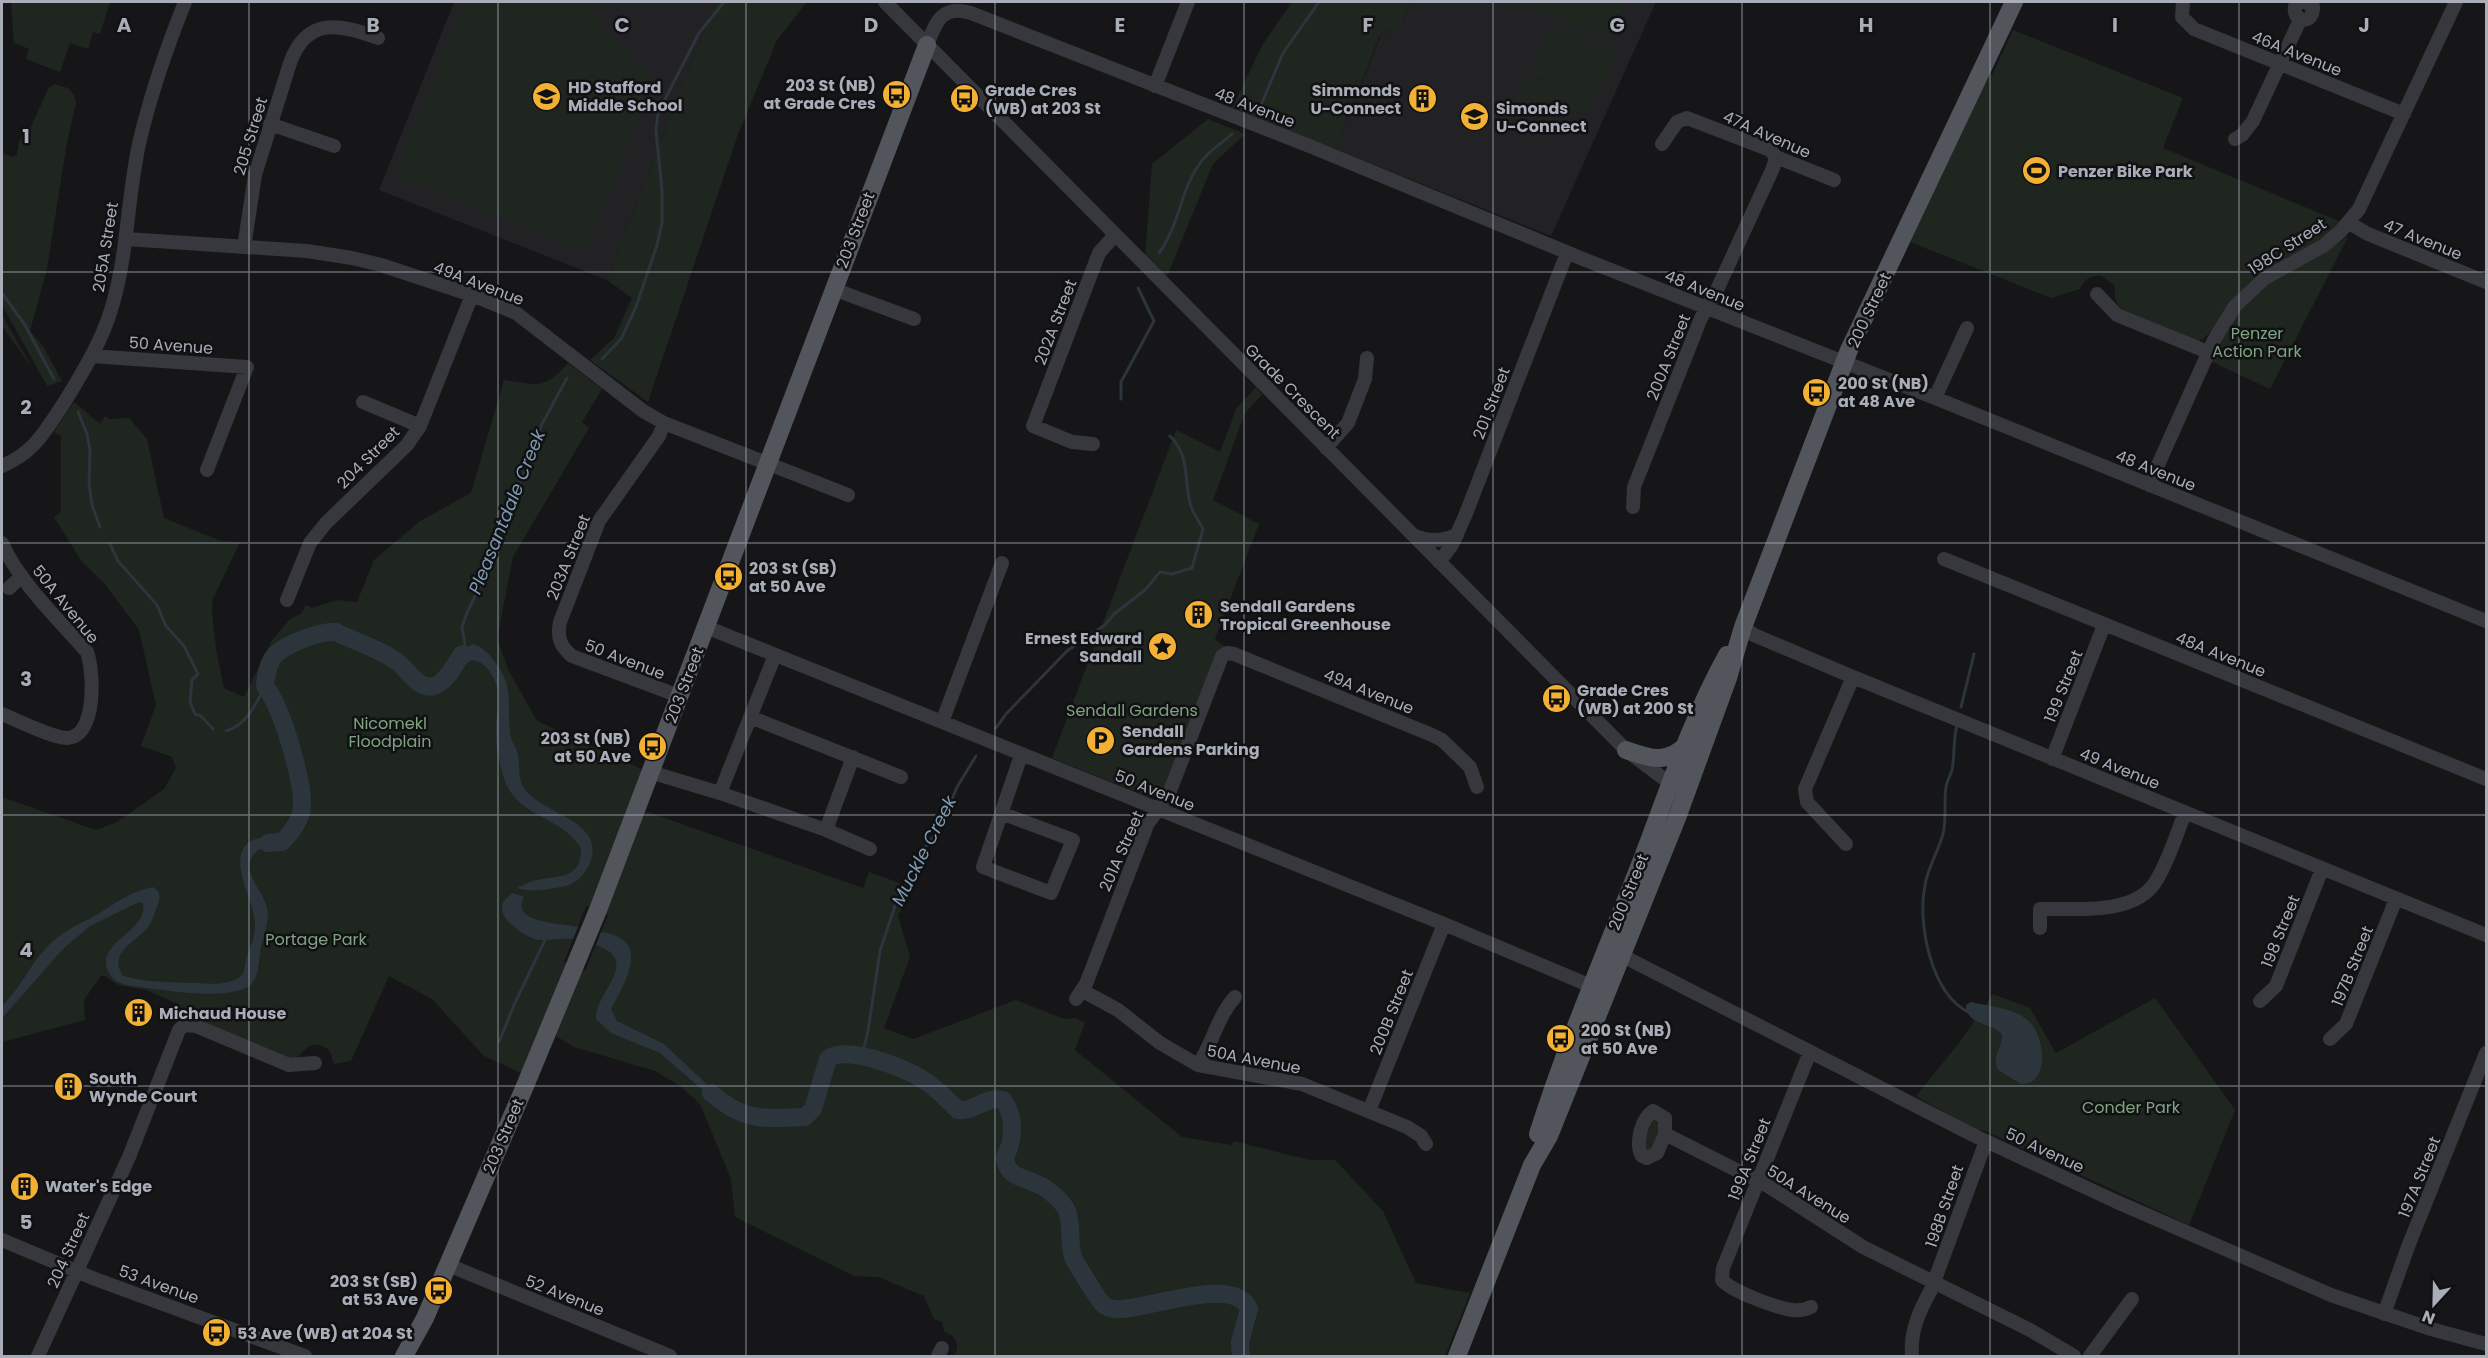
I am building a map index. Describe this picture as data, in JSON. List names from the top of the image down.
{
  "streets": {
    "main road": ["203 Street", "200 Street"],
    "street": [
      "46A Avenue",
      "48 Avenue",
      "47A Avenue",
      "205 Street",
      "47 Avenue",
      "198C Street",
      "205A Street",
      "49A Avenue",
      "202A Street",
      "50 Avenue",
      "200A Street",
      "Grade Crescent",
      "201 Street",
      "204 Street",
      "203A Street",
      "50A Avenue",
      "48A Avenue",
      "199 Street",
      "49 Avenue",
      "201A Street",
      "198 Street",
      "197B Street",
      "200B Street",
      "199A Street",
      "197A Street",
      "198B Street",
      "53 Avenue",
      "52 Avenue"
    ]
  },
  "crossings": [
    ["46A Avenue", "198C Street"],
    ["48 Avenue", "203 Street"],
    ["48 Avenue", "198C Street"],
    ["48 Avenue", "200 Street"],
    ["48 Avenue", "200A Street"],
    ["48 Avenue", "Grade Crescent"],
    ["48 Avenue", "201 Street"],
    ["47A Avenue", "200A Street"],
    ["205 Street", "49A Avenue"],
    ["203 Street", "49A Avenue"],
    ["203 Street", "50 Avenue"],
    ["203 Street", "Grade Crescent"],
    ["203 Street", "52 Avenue"],
    ["47 Avenue", "198C Street"],
    ["205A Street", "49A Avenue"],
    ["205A Street", "50 Avenue"],
    ["49A Avenue", "204 Street"],
    ["49A Avenue", "203A Street"],
    ["49A Avenue", "201A Street"],
    ["200 Street", "50 Avenue"],
    ["200 Street", "Grade Crescent"],
    ["200 Street", "49 Avenue"],
    ["202A Street", "Grade Crescent"],
    ["50 Avenue", "203A Street"],
    ["50 Avenue", "201A Street"],
    ["50 Avenue", "200B Street"],
    ["50 Avenue", "199A Street"],
    ["50 Avenue", "197A Street"],
    ["50 Avenue", "198B Street"],
    ["Grade Crescent", "201 Street"],
    ["204 Street", "53 Avenue"],
    ["50A Avenue", "201A Street"],
    ["50A Avenue", "200B Street"],
    ["50A Avenue", "199A Street"],
    ["50A Avenue", "198B Street"],
    ["48A Avenue", "199 Street"],
    ["199 Street", "49 Avenue"],
    ["49 Avenue", "198 Street"],
    ["49 Avenue", "197B Street"]
  ],
  "water": ["Pleasantdale Creek", "Muckle Creek"],
  "parks": [
    "Penzer Action Park",
    "Sendall Gardens",
    "Nicomekl Floodplain",
    "Portage Park",
    "Conder Park"
  ],
  "places": {
    "bus stop": [
      "203 St (NB) at Grade Cres",
      "Grade Cres (WB) at 203 St",
      "200 St (NB) at 48 Ave",
      "203 St (SB) at 50 Ave",
      "Grade Cres (WB) at 200 St",
      "203 St (NB) at 50 Ave",
      "200 St (NB) at 50 Ave",
      "203 St (SB) at 53 Ave",
      "53 Ave (WB) at 204 St"
    ],
    "school or university": ["HD Stafford Middle School", "Simonds U-Connect"],
    "building": [
      "Simmonds U-Connect",
      "Sendall Gardens Tropical Greenhouse",
      "Michaud House",
      "South Wynde Court",
      "Water's Edge"
    ],
    "sports": ["Penzer Bike Park"],
    "place": ["Ernest Edward Sandall"],
    "parking": ["Sendall Gardens Parking"]
  },
  "north": "bottom",
  "grid": {
    "columns": [
      "A",
      "B",
      "C",
      "D",
      "E",
      "F",
      "G",
      "H",
      "I",
      "J"
    ],
    "rows": [
      "1",
      "2",
      "3",
      "4",
      "5"
    ]
  }
}
